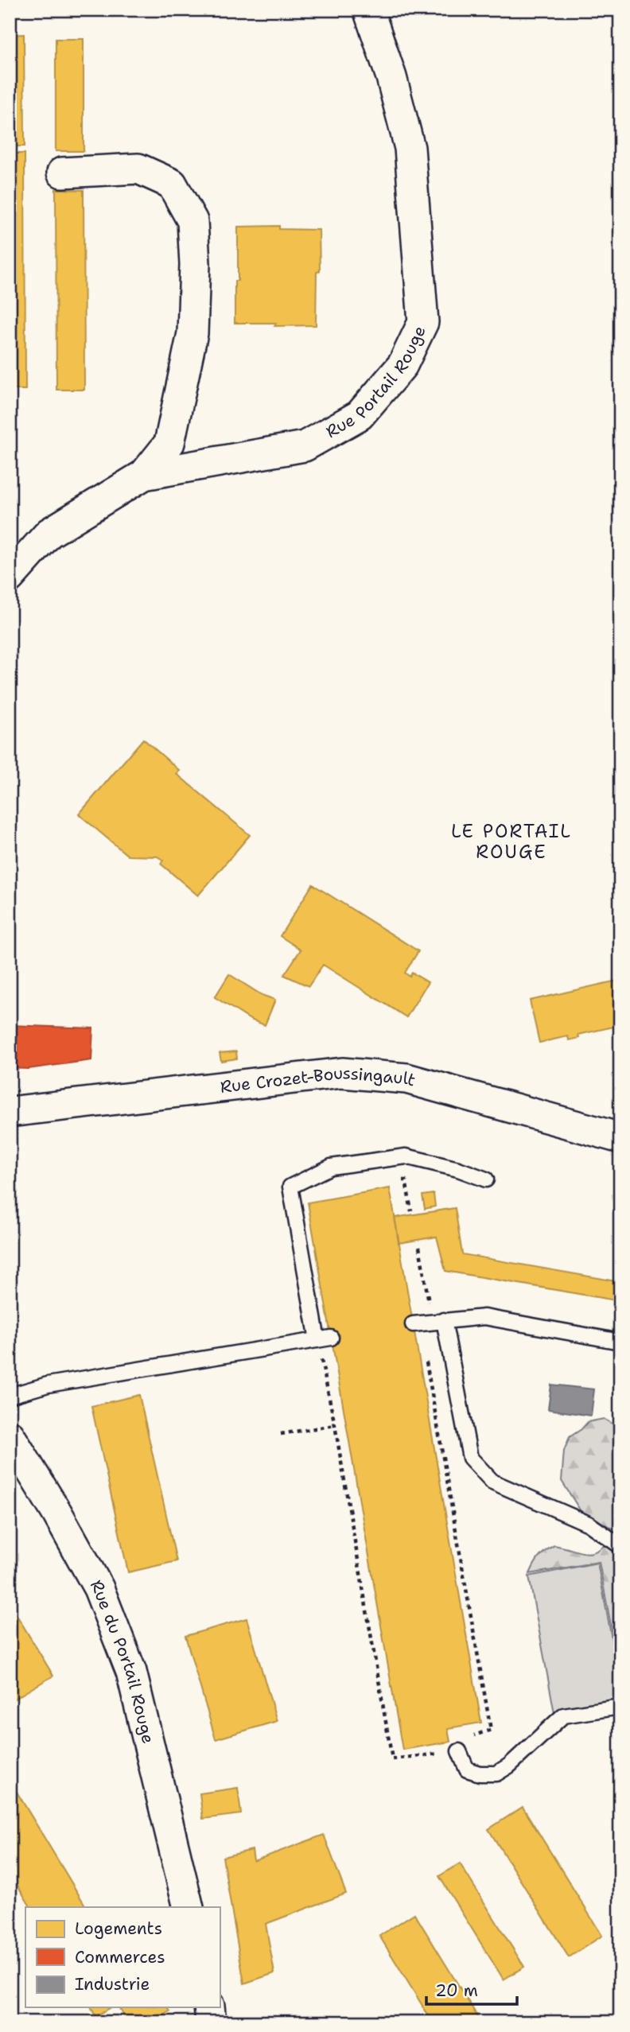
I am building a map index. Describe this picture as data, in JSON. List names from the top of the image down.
{
  "streets": {
    "street": ["Rue Portail Rouge", "Rue Crozet-Boussingault", "Rue du Portail Rouge"]
  },
  "districts": ["LE PORTAIL ROUGE"],
  "legend": ["Logements", "Commerces", "Industrie"],
  "scale_bar": "20 m"
}
